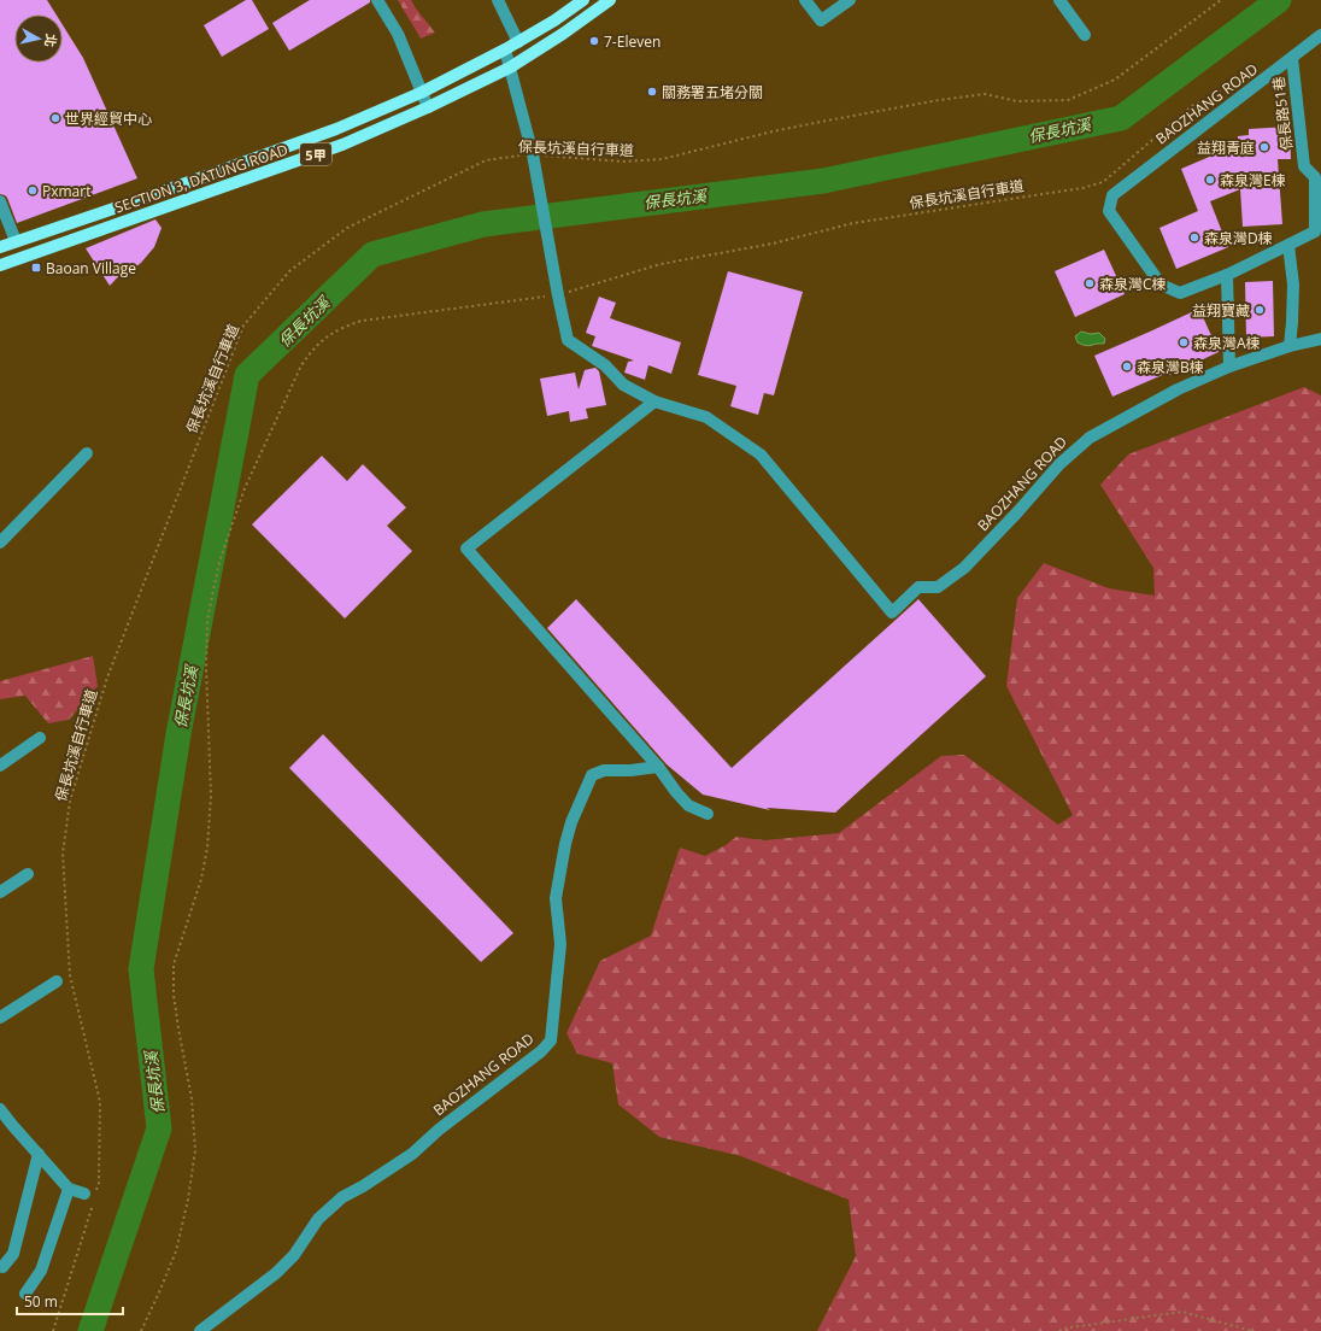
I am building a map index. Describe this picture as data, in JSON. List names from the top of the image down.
{
  "streets": {
    "main road": ["5甲", "SECTION 3, DATUNG ROAD"],
    "street": ["BAOZHANG ROAD", "保長路51巷"],
    "path": ["保長坑溪自行車道"]
  },
  "crossings": [
    ["BAOZHANG ROAD", "保長路51巷"]
  ],
  "water": ["保長坑溪"],
  "places": {
    "other": [
      "7-Eleven",
      "關務署五堵分關",
      "世界經貿中心",
      "益翔青庭",
      "森泉灣E棟",
      "Pxmart",
      "森泉灣D棟",
      "森泉灣C棟",
      "益翔寶藏",
      "森泉灣A棟",
      "森泉灣B棟"
    ],
    "transit": ["Baoan Village"]
  },
  "scale_bar": "50 m",
  "north": "right"
}
